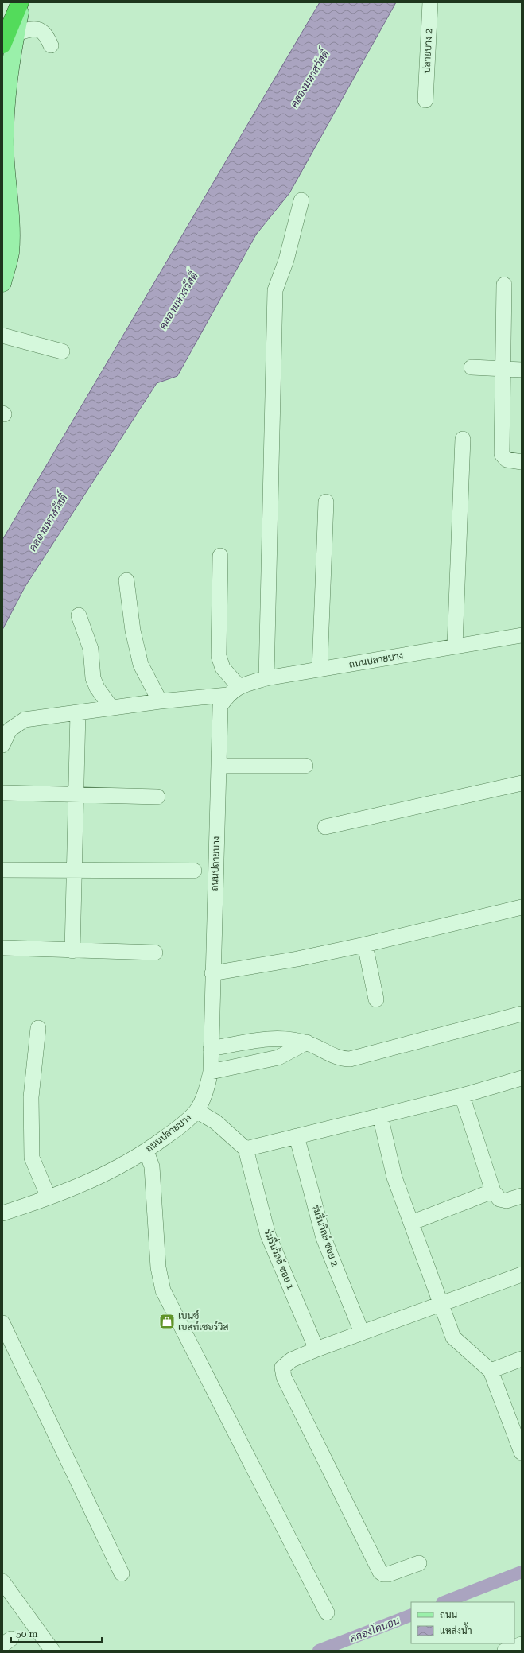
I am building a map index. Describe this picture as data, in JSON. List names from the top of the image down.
{
  "streets": {
    "street": [
      "ปลายบาง 2",
      "ถนนปลายบาง",
      "ร่มรื่นวิลล์ ซอย 2",
      "ร่มรื่นวิลล์ ซอย 1"
    ]
  },
  "water": ["คลองมหาสวัสดิ์", "คลองโคนอน"],
  "places": {
    "shop": ["เบนซ์ เบสท์เซอร์วิส"]
  },
  "legend": ["ถนน", "แหล่งน้ำ"],
  "scale_bar": "50 m"
}
